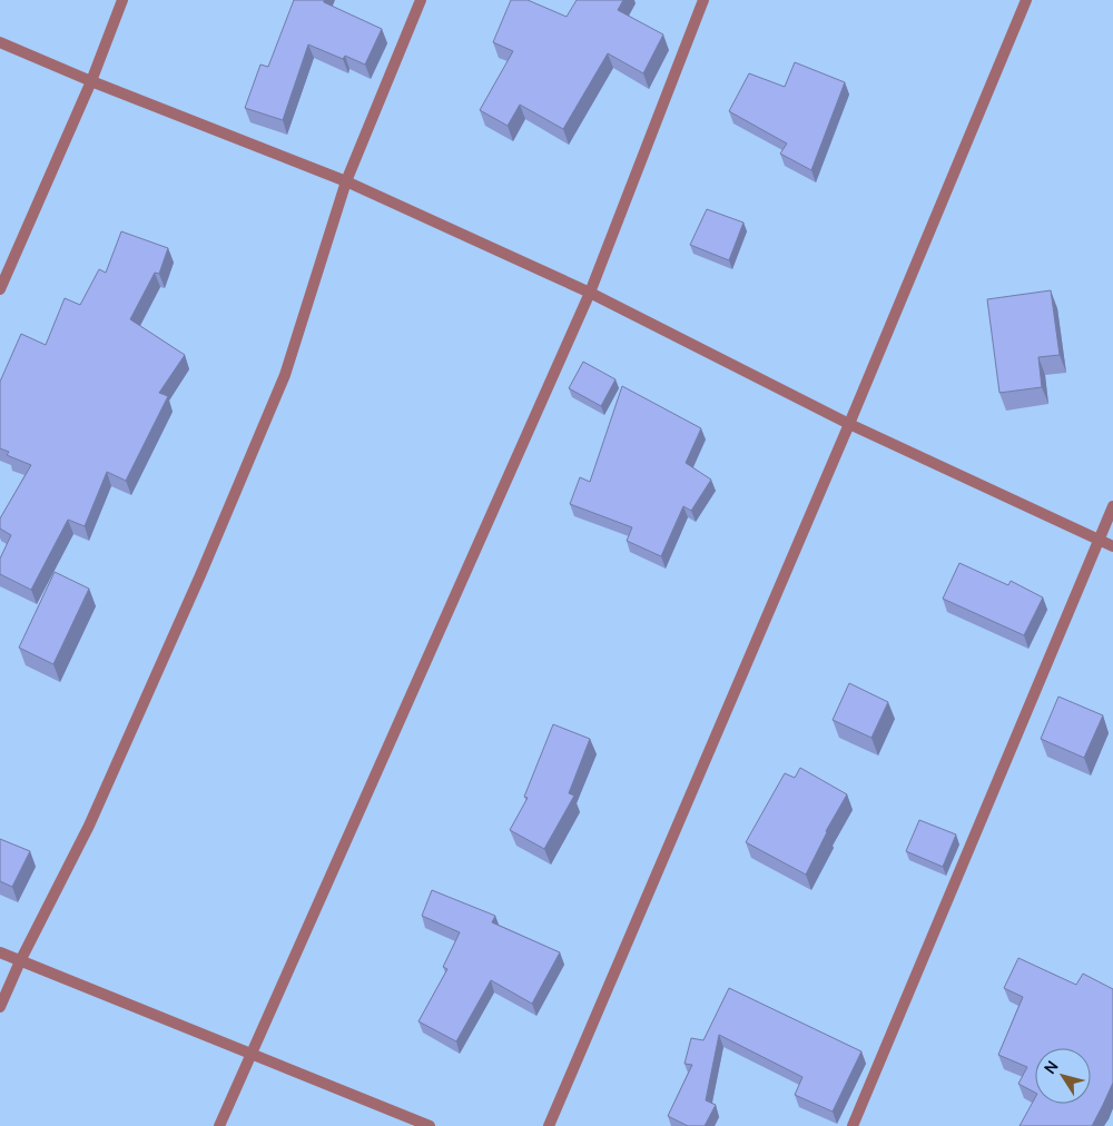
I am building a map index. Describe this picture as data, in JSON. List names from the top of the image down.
{
  "north": "top left"
}
